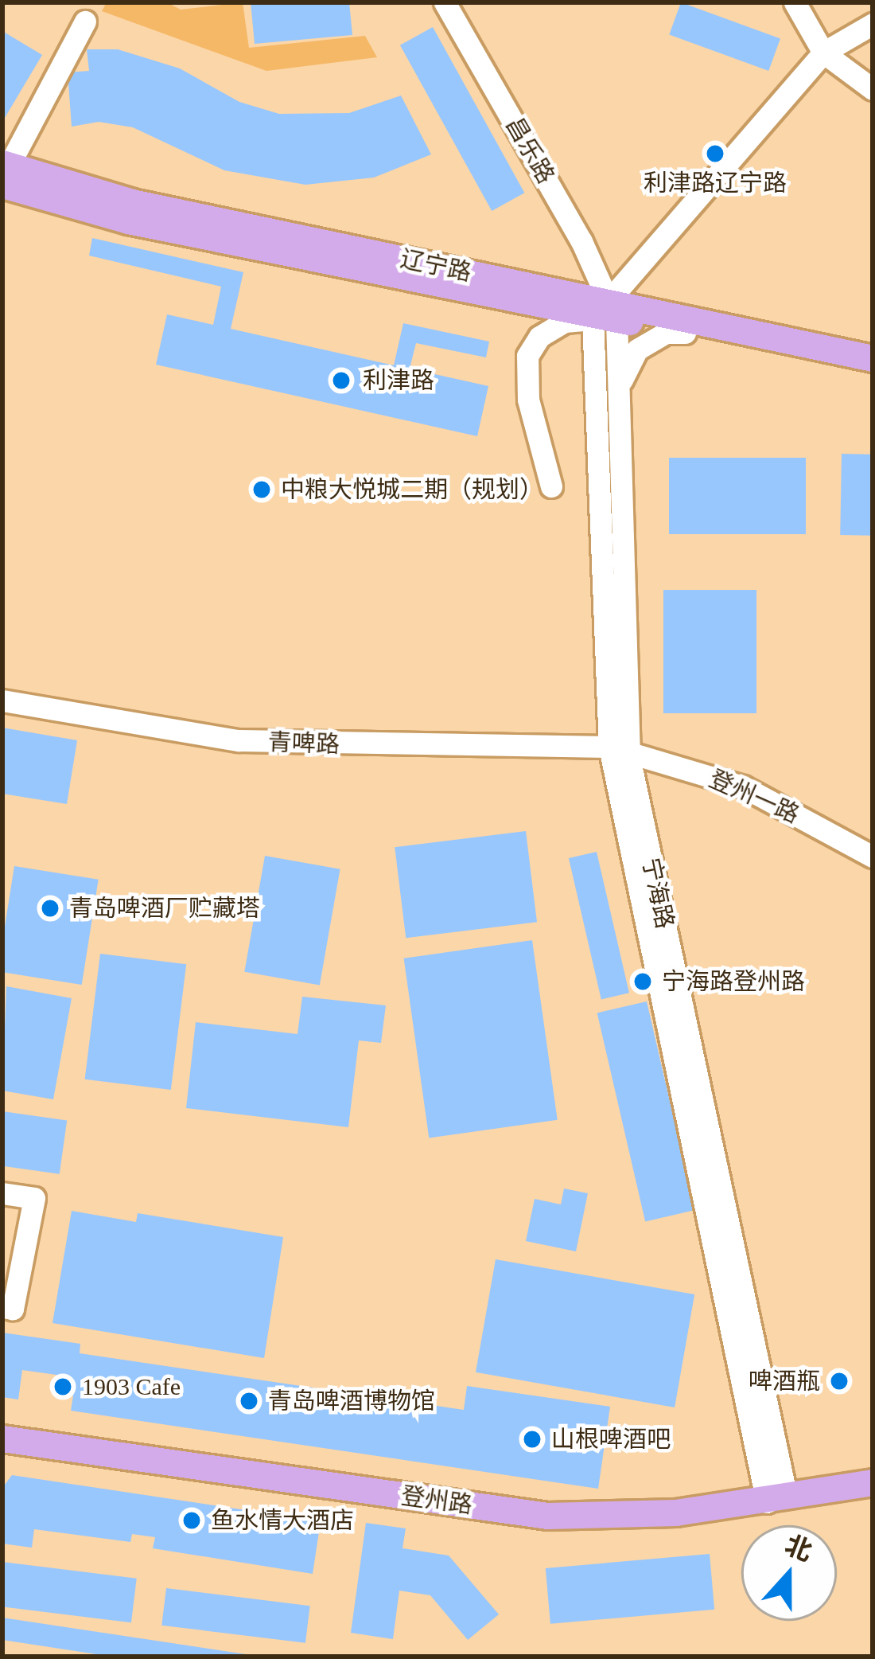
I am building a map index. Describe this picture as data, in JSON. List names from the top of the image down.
{
  "streets": {
    "main road": ["辽宁路", "登州路"],
    "street": [
      "昌乐路",
      "青啤路",
      "登州一路",
      "宁海路"
    ]
  },
  "crossings": [
    ["昌乐路", "辽宁路"],
    ["昌乐路", "宁海路"],
    ["辽宁路", "宁海路"],
    ["青啤路", "登州一路"],
    ["青啤路", "宁海路"],
    ["登州一路", "宁海路"],
    ["宁海路", "登州路"]
  ],
  "places": [
    "利津路辽宁路",
    "利津路",
    "中粮大悦城二期（规划）",
    "青岛啤酒厂贮藏塔",
    "宁海路登州路",
    "啤酒瓶",
    "1903 Cafe",
    "青岛啤酒博物馆",
    "山根啤酒吧",
    "鱼水情大酒店"
  ],
  "north": "top"
}
